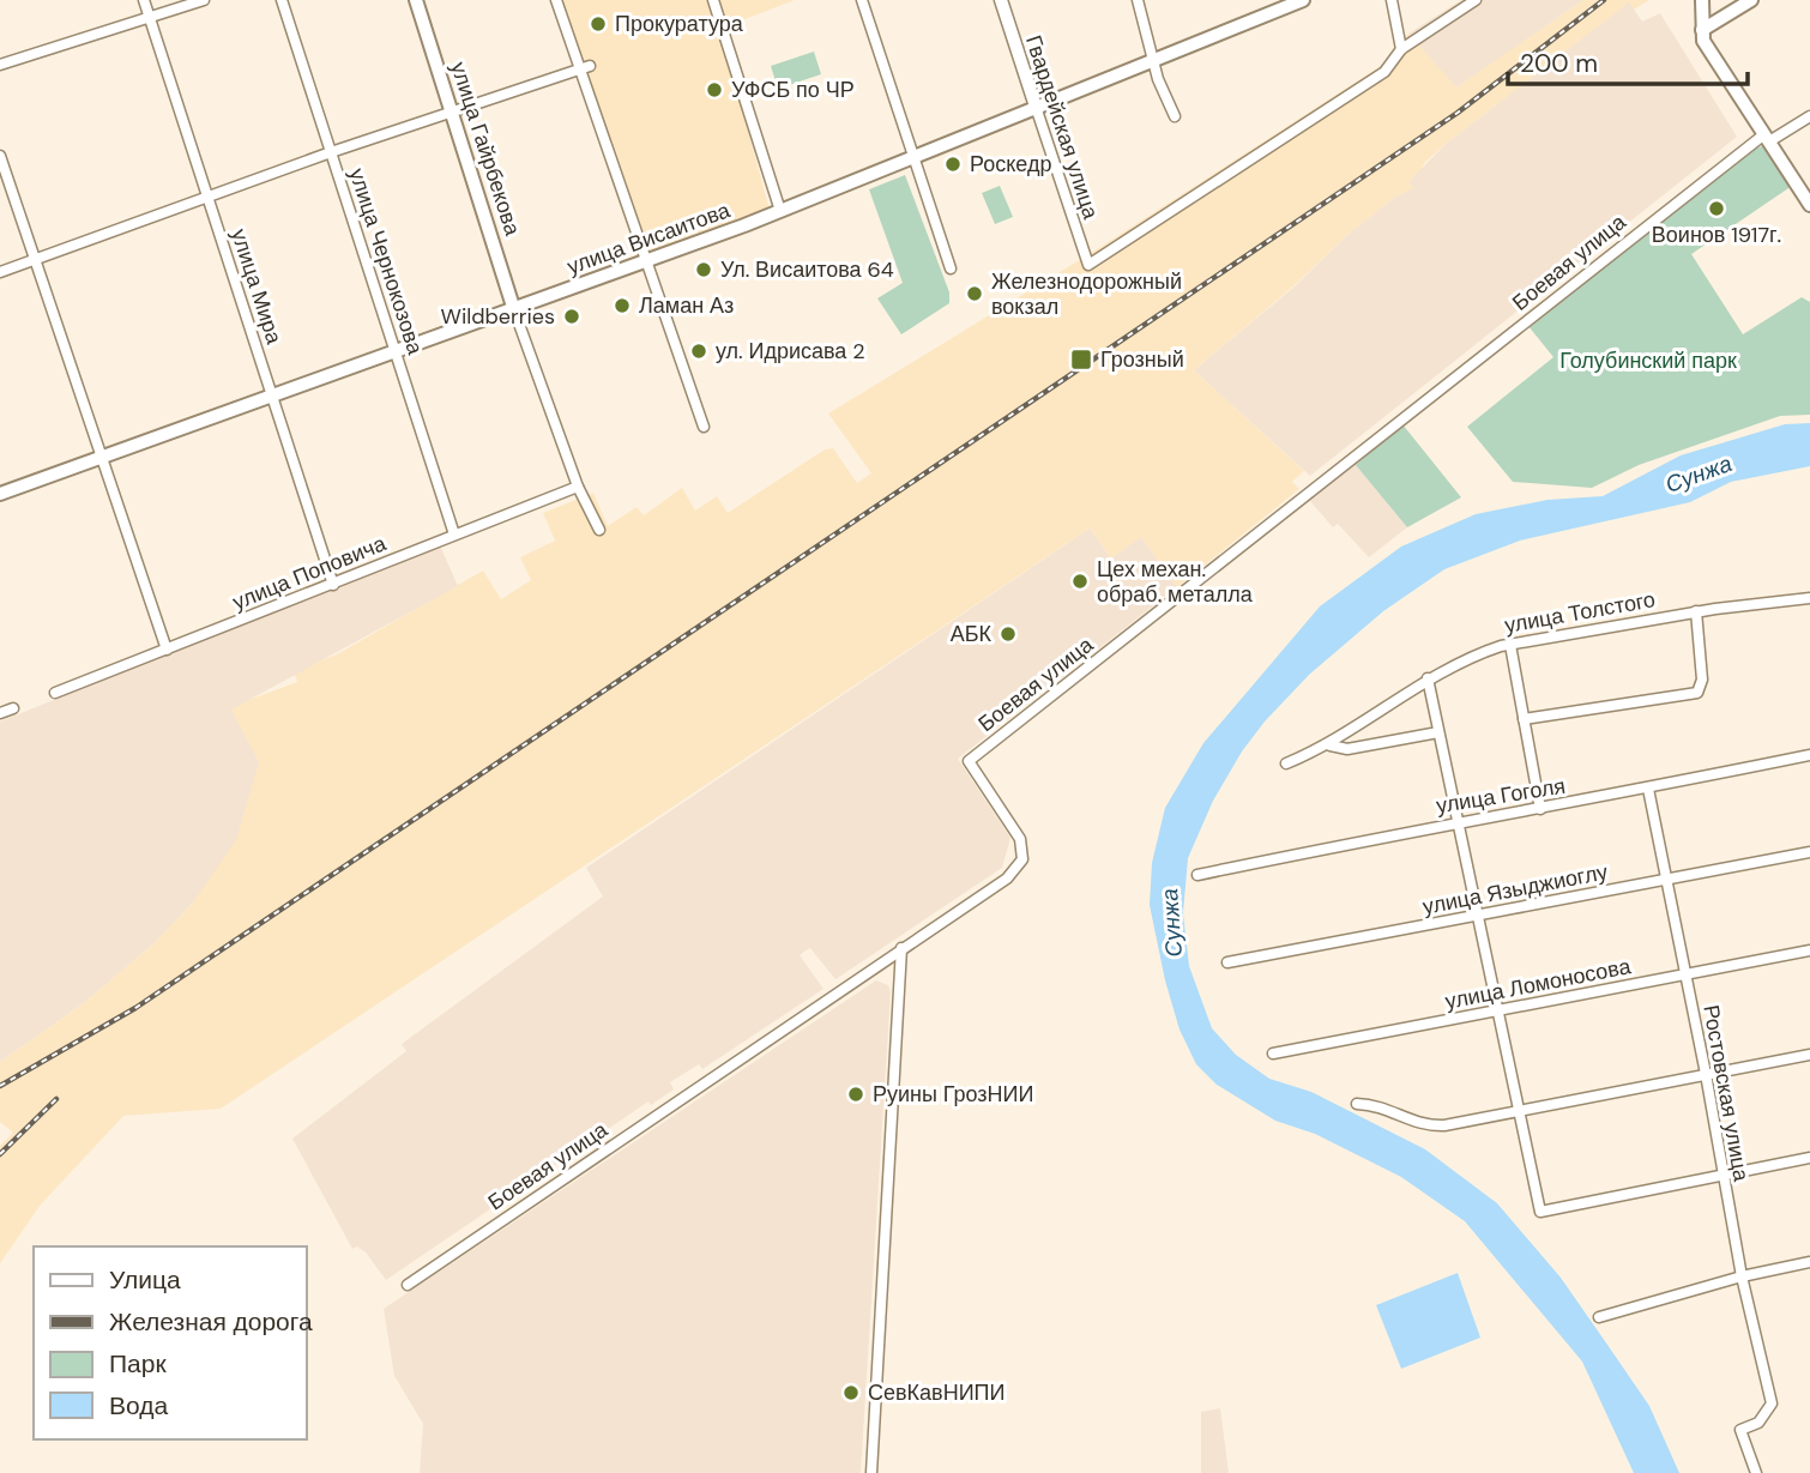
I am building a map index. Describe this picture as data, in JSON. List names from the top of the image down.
{
  "streets": {
    "main road": ["улица Гайрбекова", "улица Висаитова"],
    "street": [
      "Гвардейская улица",
      "улица Чернокозова",
      "Боевая улица",
      "улица Мира",
      "улица Поповича",
      "улица Толстого",
      "улица Гоголя",
      "улица Языджиоглу",
      "улица Ломоносова",
      "Ростовская улица"
    ]
  },
  "crossings": [
    ["Гвардейская улица", "улица Висаитова"],
    ["улица Гайрбекова", "улица Висаитова"],
    ["улица Висаитова", "улица Чернокозова"],
    ["улица Висаитова", "улица Мира"],
    ["улица Чернокозова", "улица Поповича"],
    ["улица Мира", "улица Поповича"],
    ["улица Гоголя", "Ростовская улица"],
    ["улица Языджиоглу", "Ростовская улица"],
    ["улица Ломоносова", "Ростовская улица"]
  ],
  "water": ["Сунжа"],
  "parks": ["Голубинский парк"],
  "places": {
    "other": [
      "Прокуратура",
      "УФСБ по ЧР",
      "Роскедр",
      "Воинов 1917г.",
      "Ул. Висаитова 64",
      "Железнодорожный вокзал",
      "Ламан Аз",
      "Wildberries",
      "ул. Идрисава 2",
      "Цех механ. обраб. металла",
      "АБК",
      "Руины ГрозНИИ",
      "СевКавНИПИ"
    ],
    "transit": ["Грозный"]
  },
  "legend": [
    "Улица",
    "Железная дорога",
    "Парк",
    "Вода"
  ],
  "scale_bar": "200 m"
}
